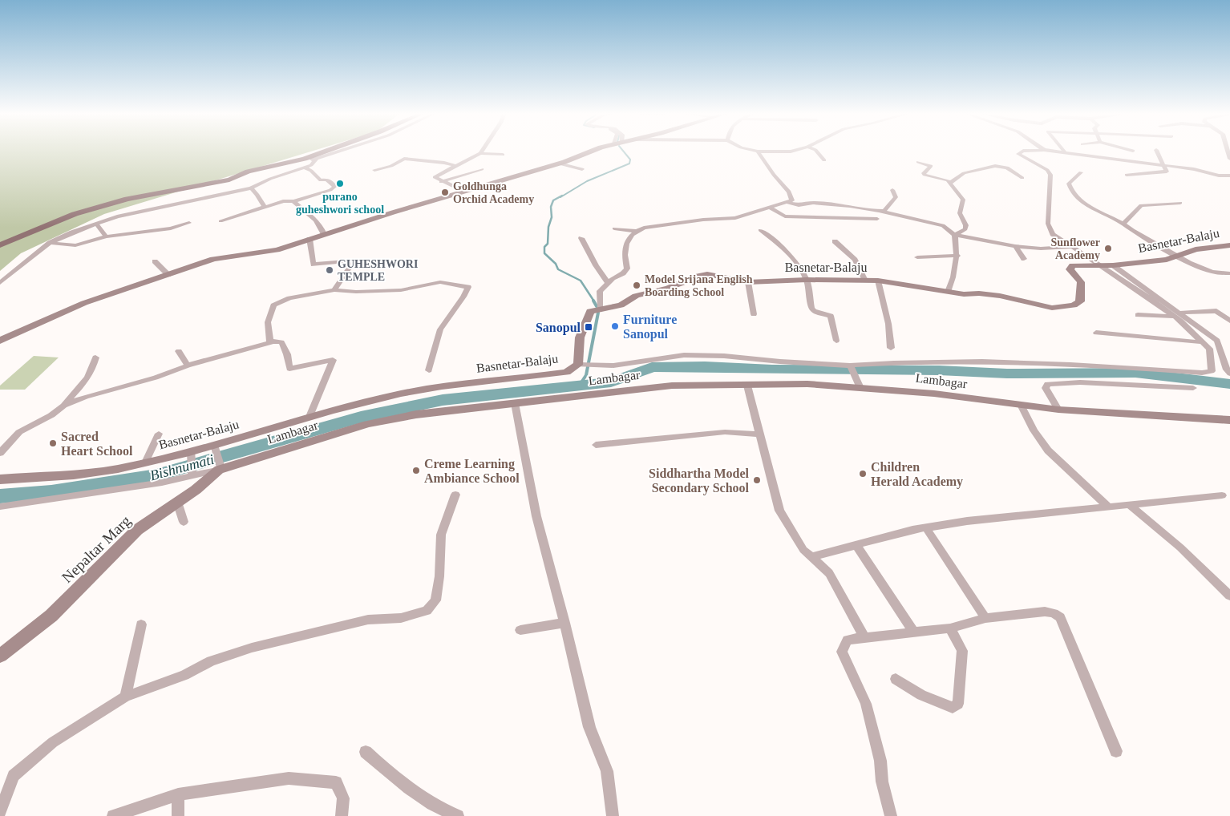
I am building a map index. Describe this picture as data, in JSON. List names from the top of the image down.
{
  "streets": {
    "street": ["Basnetar-Balaju", "Lambagar", "Nepaltar Marg"]
  },
  "crossings": [
    ["Lambagar", "Nepaltar Marg"]
  ],
  "water": ["Bishnumati"],
  "places": {
    "other": [
      "purano guheshwori school",
      "Goldhunga Orchid Academy",
      "Sunflower Academy",
      "GUHESHWORI TEMPLE",
      "Model Srijana English Boarding School",
      "Furniture Sanopul",
      "Sacred Heart School",
      "Creme Learning Ambiance School",
      "Children Herald Academy",
      "Siddhartha Model Secondary School"
    ],
    "transit": ["Sanopul"]
  }
}
